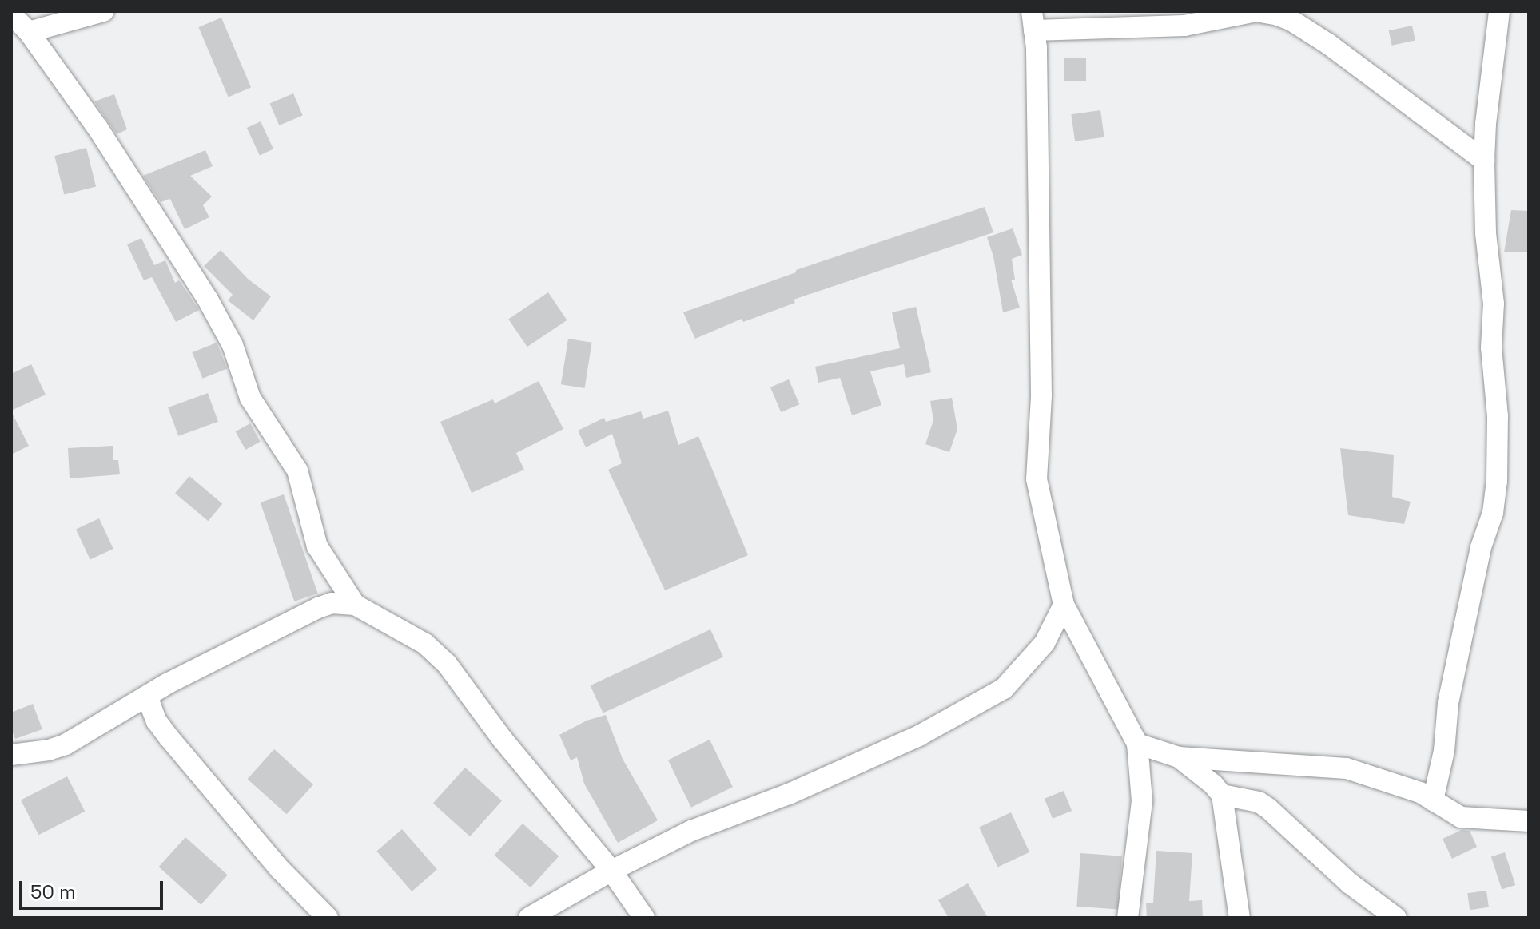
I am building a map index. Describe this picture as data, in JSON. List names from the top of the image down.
{
  "scale_bar": "50 m"
}
